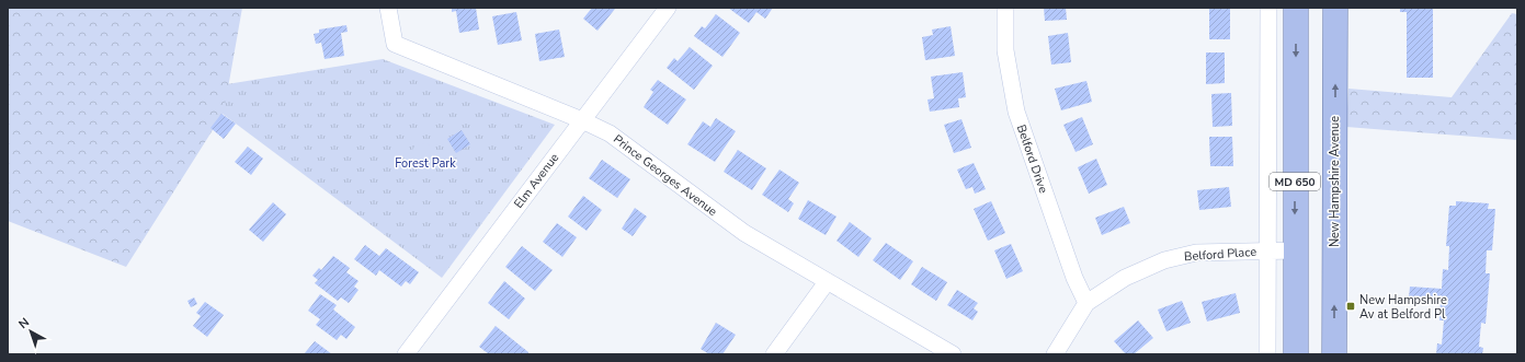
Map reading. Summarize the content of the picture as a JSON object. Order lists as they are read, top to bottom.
{
  "streets": {
    "main road": ["MD 650", "New Hampshire Avenue"],
    "street": [
      "Belford Drive",
      "Prince Georges Avenue",
      "Elm Avenue",
      "Belford Place"
    ]
  },
  "crossings": [
    ["Belford Drive", "Belford Place"],
    ["Prince Georges Avenue", "Elm Avenue"],
    ["MD 650", "Belford Place"]
  ],
  "parks": ["Forest Park"],
  "places": {
    "transit": ["New Hampshire Av at Belford Pl"]
  },
  "north": "top left"
}
